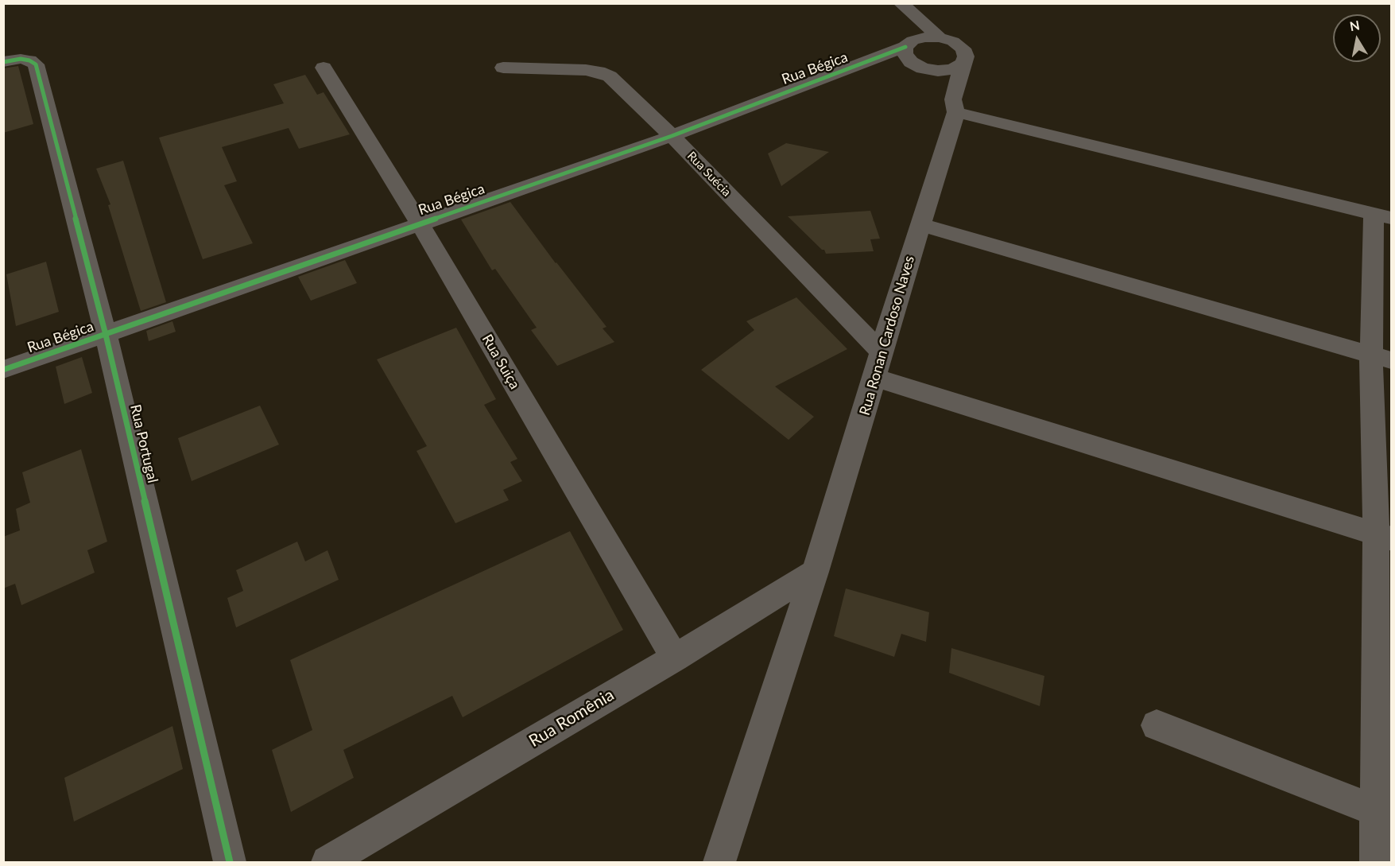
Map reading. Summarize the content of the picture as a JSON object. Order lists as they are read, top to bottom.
{
  "streets": {
    "street": [
      "Rua Bégica",
      "Rua Suécia",
      "Rua Ronan Cardoso Naves",
      "Rua Suiça",
      "Rua Portugal",
      "Rua Romênia"
    ]
  },
  "crossings": [
    ["Rua Bégica", "Rua Suécia"],
    ["Rua Bégica", "Rua Suiça"],
    ["Rua Bégica", "Rua Portugal"],
    ["Rua Suécia", "Rua Ronan Cardoso Naves"],
    ["Rua Ronan Cardoso Naves", "Rua Romênia"],
    ["Rua Suiça", "Rua Romênia"]
  ],
  "north": "top"
}
